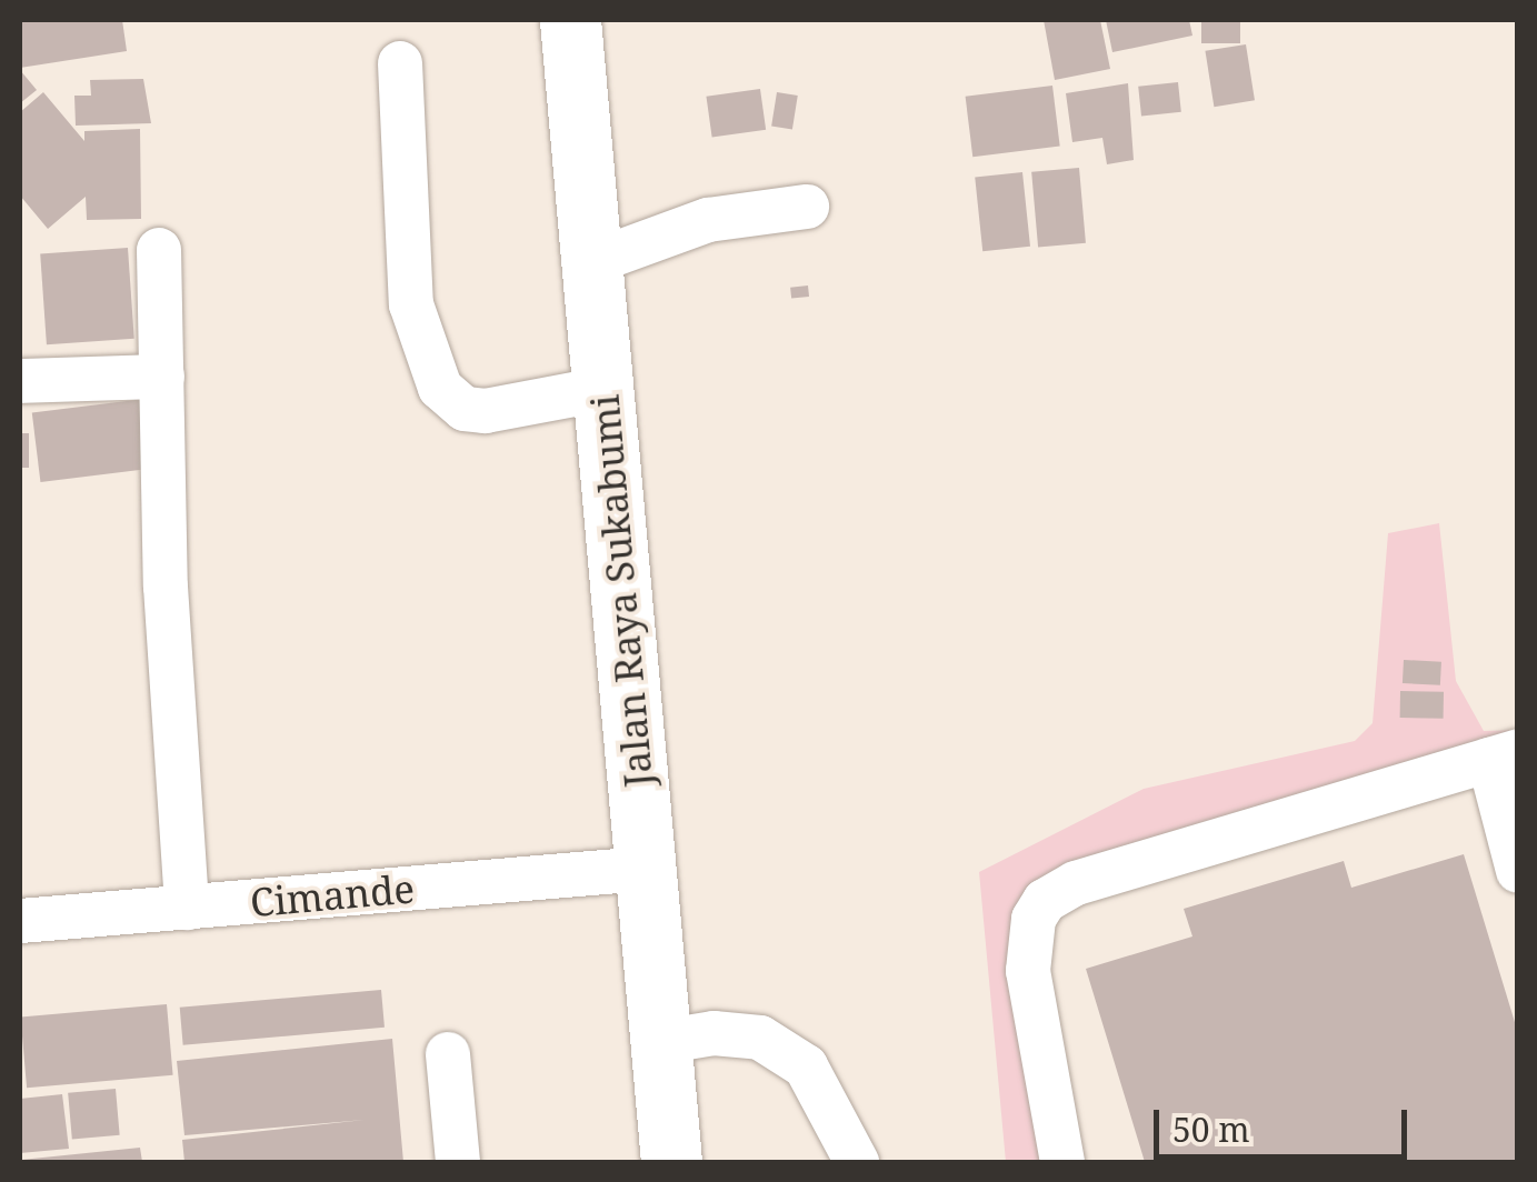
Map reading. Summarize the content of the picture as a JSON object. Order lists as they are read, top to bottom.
{
  "streets": {
    "highway": ["Jalan Raya Sukabumi"],
    "street": ["Cimande"]
  },
  "crossings": [
    ["Jalan Raya Sukabumi", "Cimande"]
  ],
  "scale_bar": "50 m"
}
